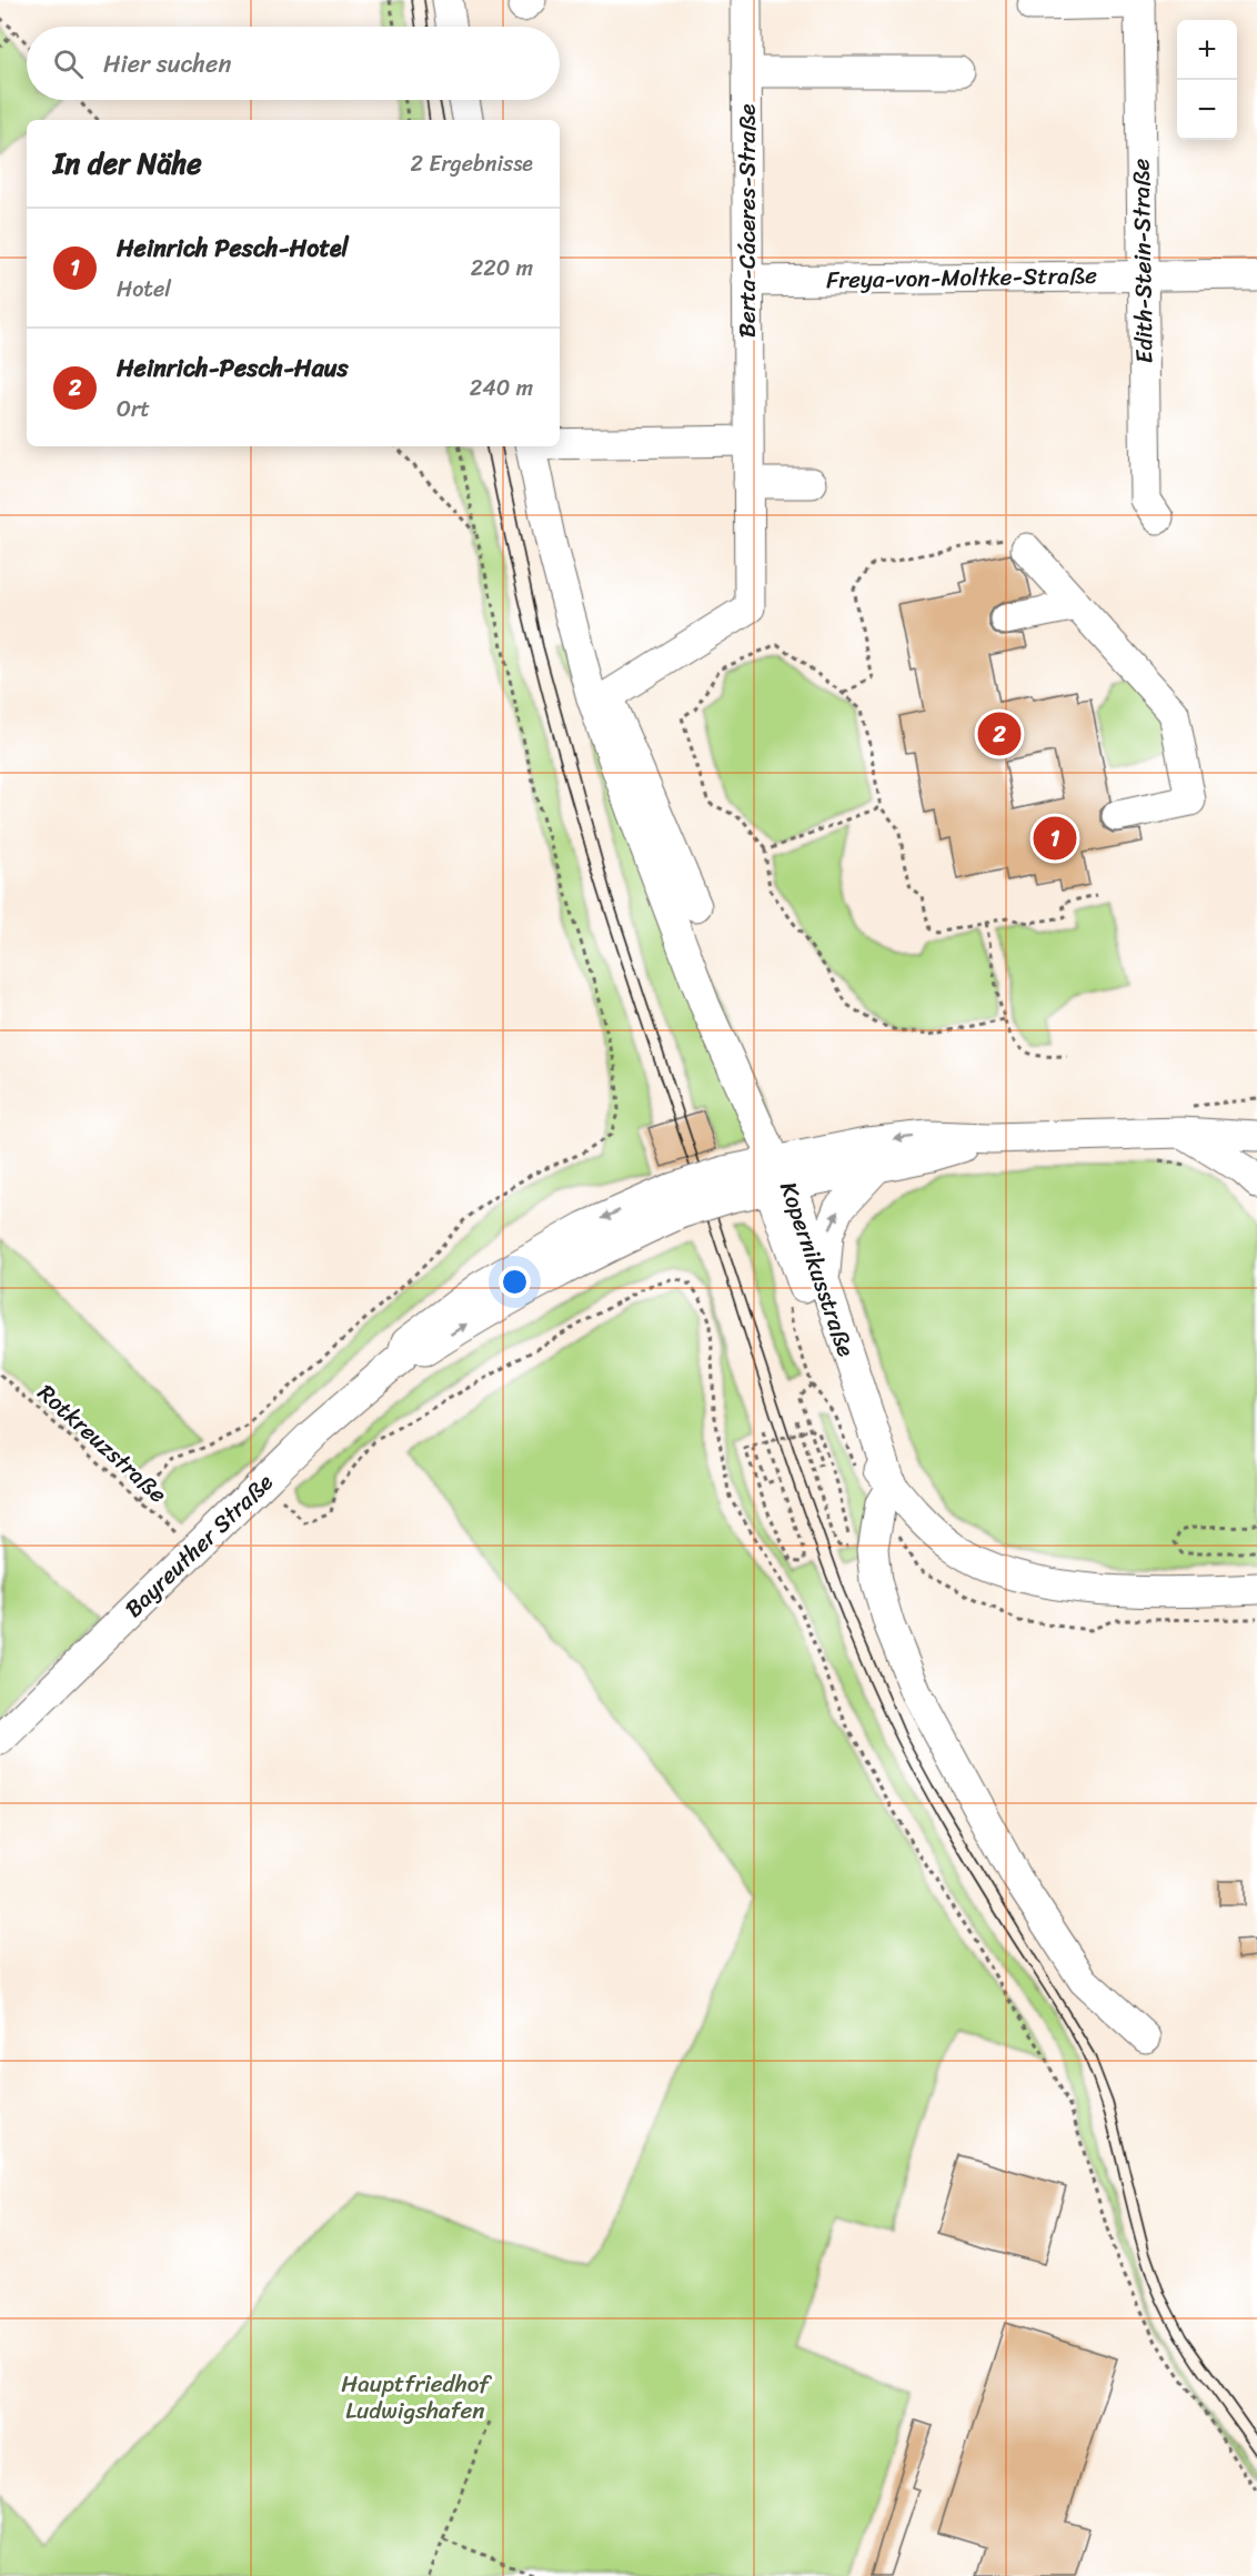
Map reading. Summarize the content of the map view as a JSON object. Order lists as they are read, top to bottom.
{
  "streets": {
    "street": [
      "Berta-Cáceres-Straße",
      "Edith-Stein-Straße",
      "Freya-von-Moltke-Straße",
      "Kopernikusstraße",
      "Bayreuther Straße"
    ],
    "path": ["Rotkreuzstraße"]
  },
  "crossings": [
    ["Berta-Cáceres-Straße", "Freya-von-Moltke-Straße"],
    ["Edith-Stein-Straße", "Freya-von-Moltke-Straße"],
    ["Kopernikusstraße", "Bayreuther Straße"]
  ],
  "parks": ["Hauptfriedhof Ludwigshafen"],
  "page": {
    "map_buttons": ["+", "−"],
    "search": "Hier suchen",
    "heading": ["In der Nähe", "2 Ergebnisse"],
    "list": [
      {
        "mark": "1",
        "name": "Heinrich Pesch-Hotel",
        "note": "Hotel",
        "value": "220 m"
      },
      {
        "mark": "2",
        "name": "Heinrich-Pesch-Haus",
        "note": "Ort",
        "value": "240 m"
      }
    ],
    "pins": ["2", "1"]
  }
}
